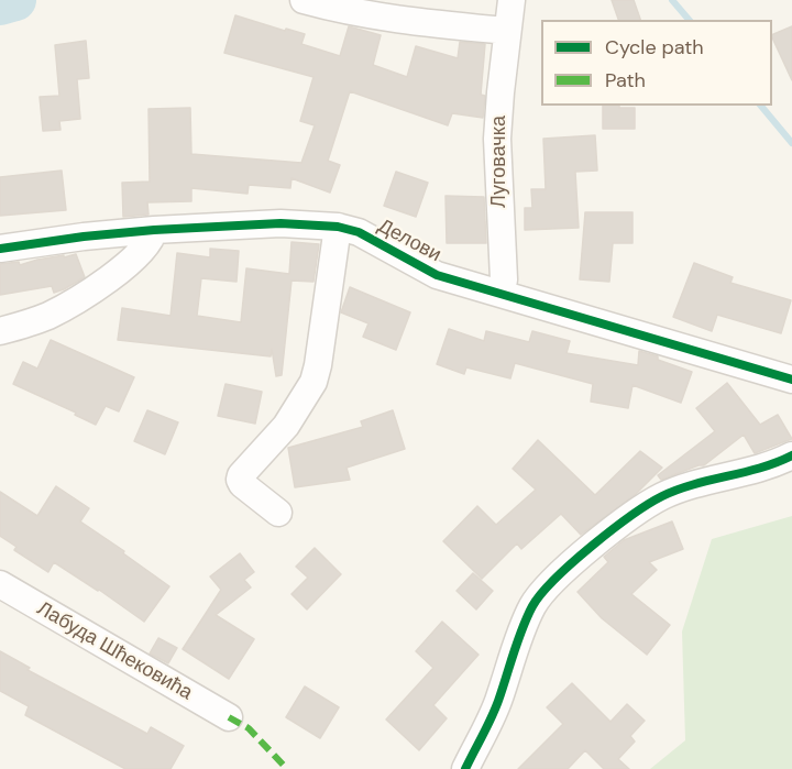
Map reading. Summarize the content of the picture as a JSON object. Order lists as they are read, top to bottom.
{
  "streets": {
    "street": ["Луговачка", "Делови", "Лабуда Шћековића"]
  },
  "crossings": [
    ["Луговачка", "Делови"]
  ],
  "legend": ["Cycle path", "Path"]
}
